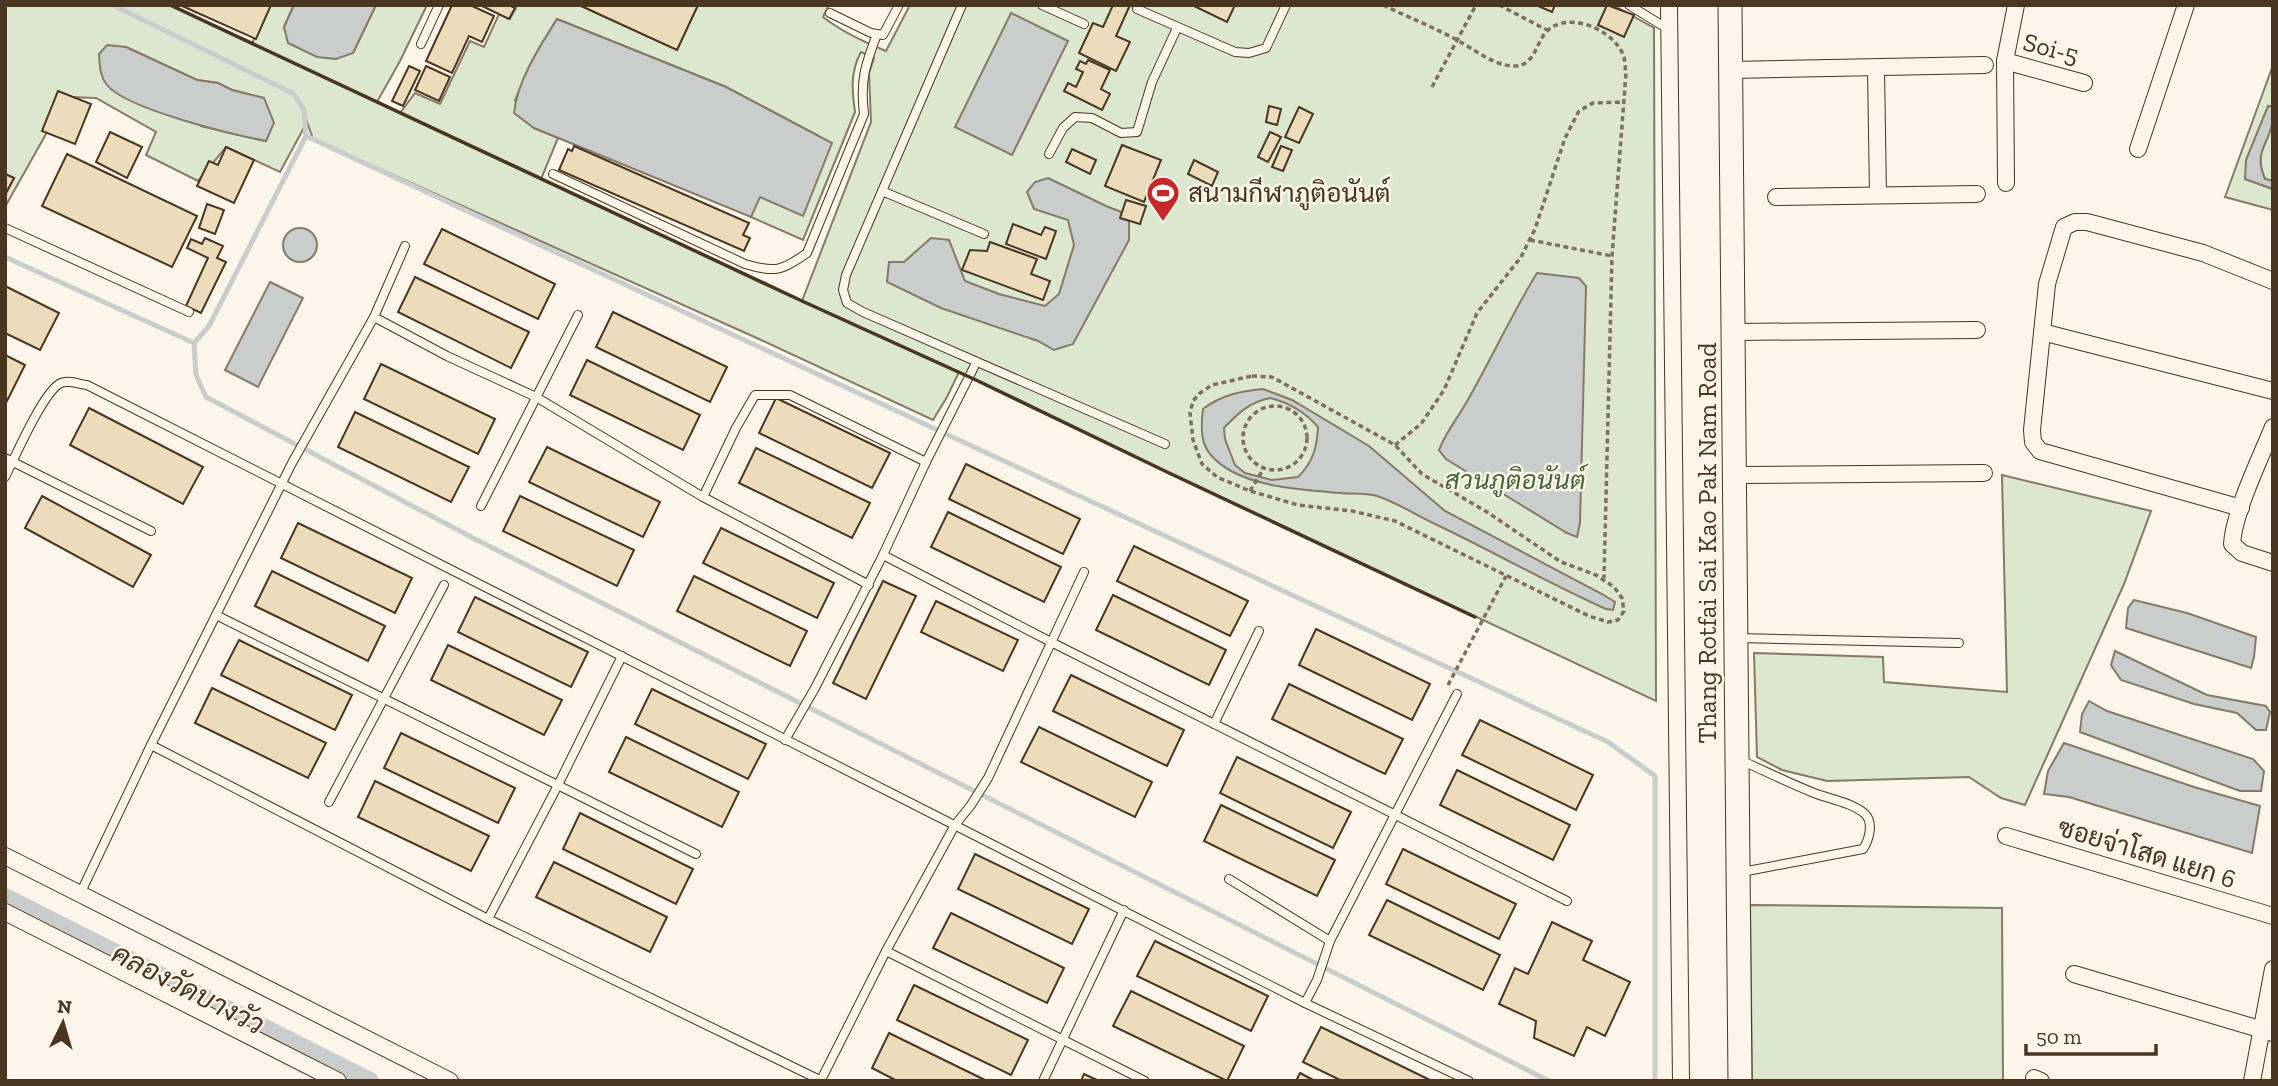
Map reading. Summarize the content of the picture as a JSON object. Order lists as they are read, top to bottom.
{
  "streets": {
    "main road": ["Thang Rotfai Sai Kao Pak Nam Road"],
    "street": ["Soi-5", "ซอยจ่าโสด แยก 6"]
  },
  "water": ["คลองวัดบางวัว"],
  "parks": ["สวนภูติอนันต์"],
  "places": {
    "sports": ["สนามกีฬาภูติอนันต์"]
  },
  "scale_bar": "50 m",
  "north": "top"
}
